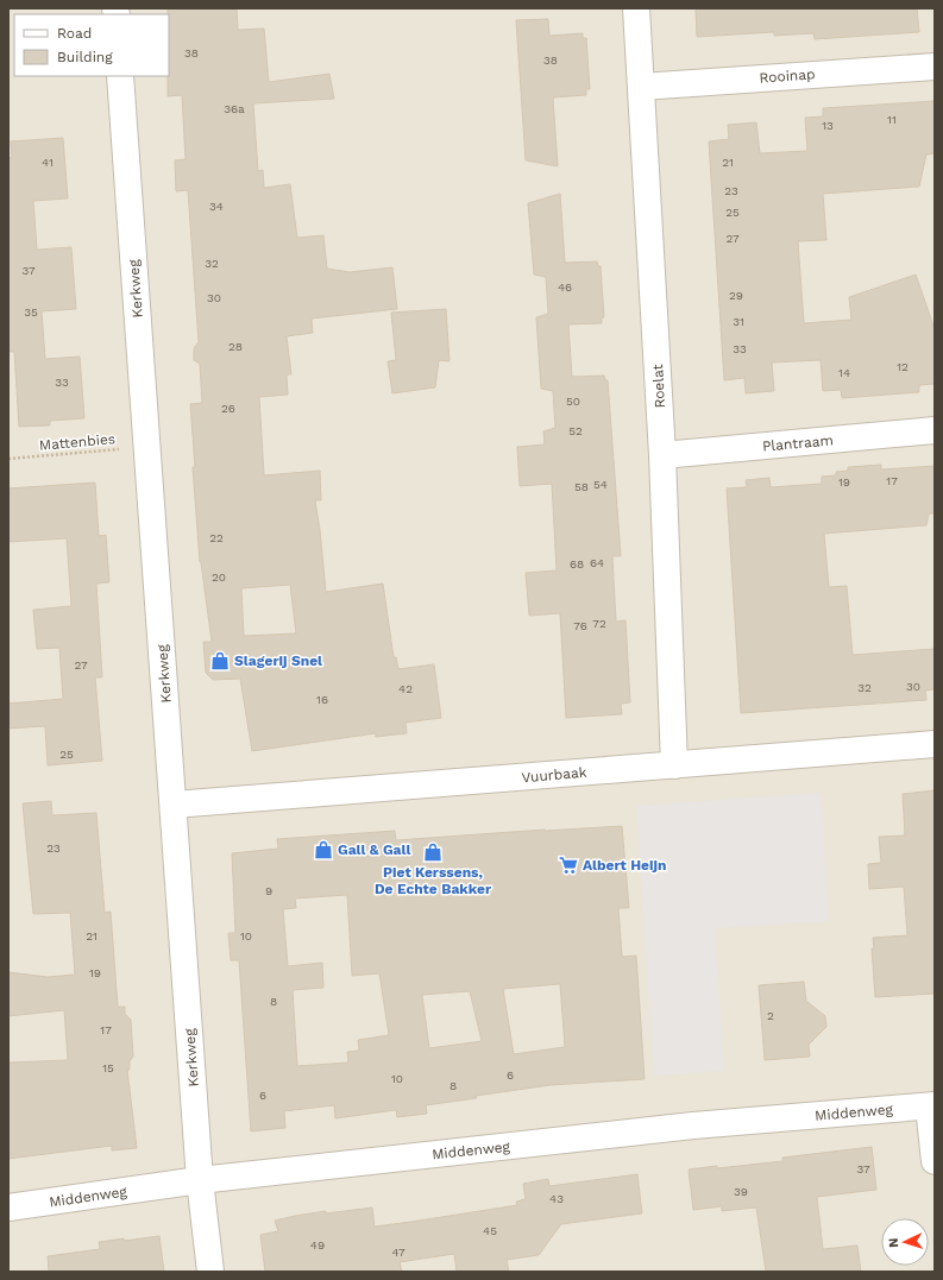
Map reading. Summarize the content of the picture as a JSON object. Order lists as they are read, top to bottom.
{
  "streets": {
    "street": [
      "Rooinap",
      "Kerkweg",
      "Roelat",
      "Plantraam",
      "Vuurbaak",
      "Middenweg"
    ],
    "path": ["Mattenbies"]
  },
  "crossings": [
    ["Rooinap", "Roelat"],
    ["Kerkweg", "Mattenbies"],
    ["Kerkweg", "Vuurbaak"],
    ["Kerkweg", "Middenweg"],
    ["Roelat", "Plantraam"],
    ["Roelat", "Vuurbaak"]
  ],
  "places": {
    "shop": ["Slagerij Snel", "Gall & Gall", "Piet Kerssens, De Echte Bakker"],
    "supermarket": ["Albert Heijn"]
  },
  "house_numbers": [
    "38",
    "38",
    "36a",
    "11",
    "13",
    "41",
    "21",
    "23",
    "34",
    "25",
    "27",
    "32",
    "37",
    "46",
    "29",
    "30",
    "35",
    "31",
    "28",
    "33",
    "12",
    "14",
    "33",
    "50",
    "26",
    "52",
    "17",
    "19",
    "54",
    "58",
    "22",
    "64",
    "68",
    "20",
    "72",
    "76",
    "27",
    "30",
    "32",
    "42",
    "16",
    "25",
    "23",
    "9",
    "21",
    "10",
    "19",
    "8",
    "2",
    "17",
    "15",
    "6",
    "10",
    "8",
    "6",
    "37",
    "39",
    "43",
    "45",
    "49",
    "47"
  ],
  "legend": ["Road", "Building"],
  "north": "left"
}
